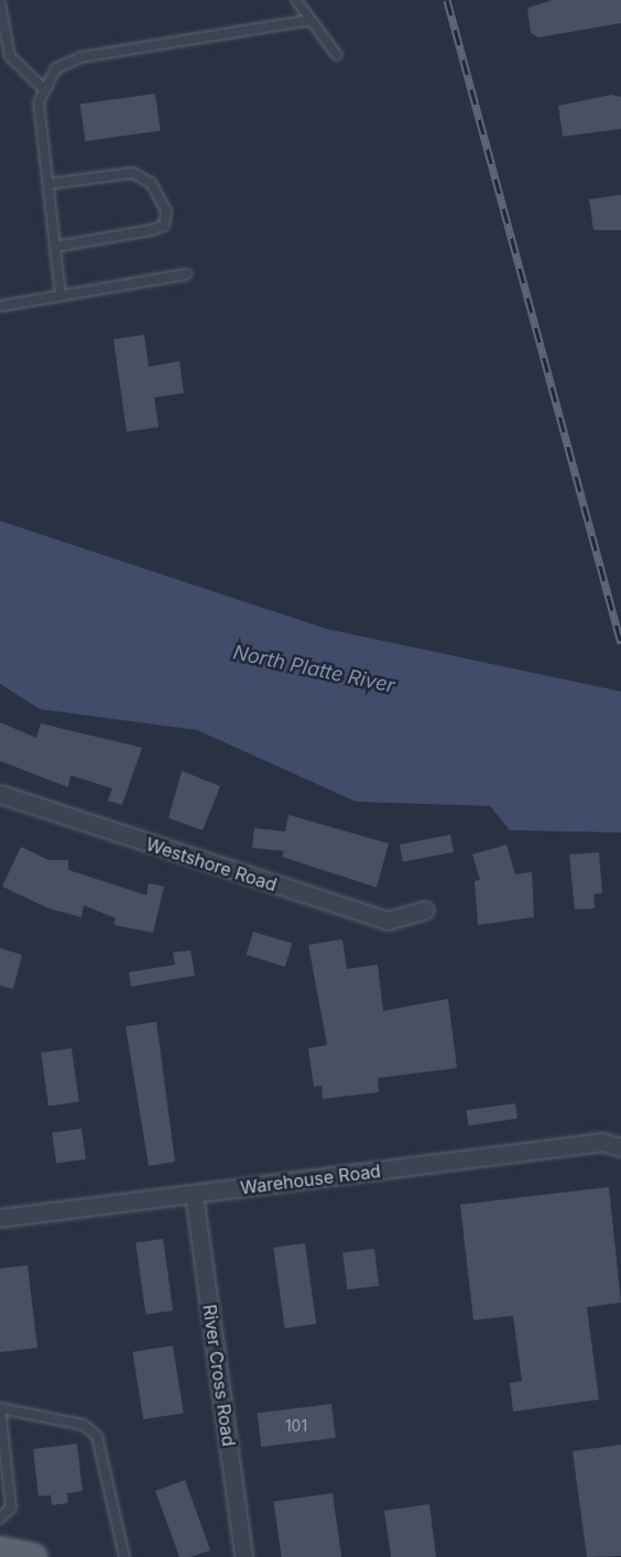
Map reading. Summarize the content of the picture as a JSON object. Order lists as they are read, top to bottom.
{
  "streets": {
    "street": ["Westshore Road", "Warehouse Road", "River Cross Road"]
  },
  "crossings": [
    ["Warehouse Road", "River Cross Road"]
  ],
  "water": ["North Platte River"],
  "house_numbers": ["101"]
}
